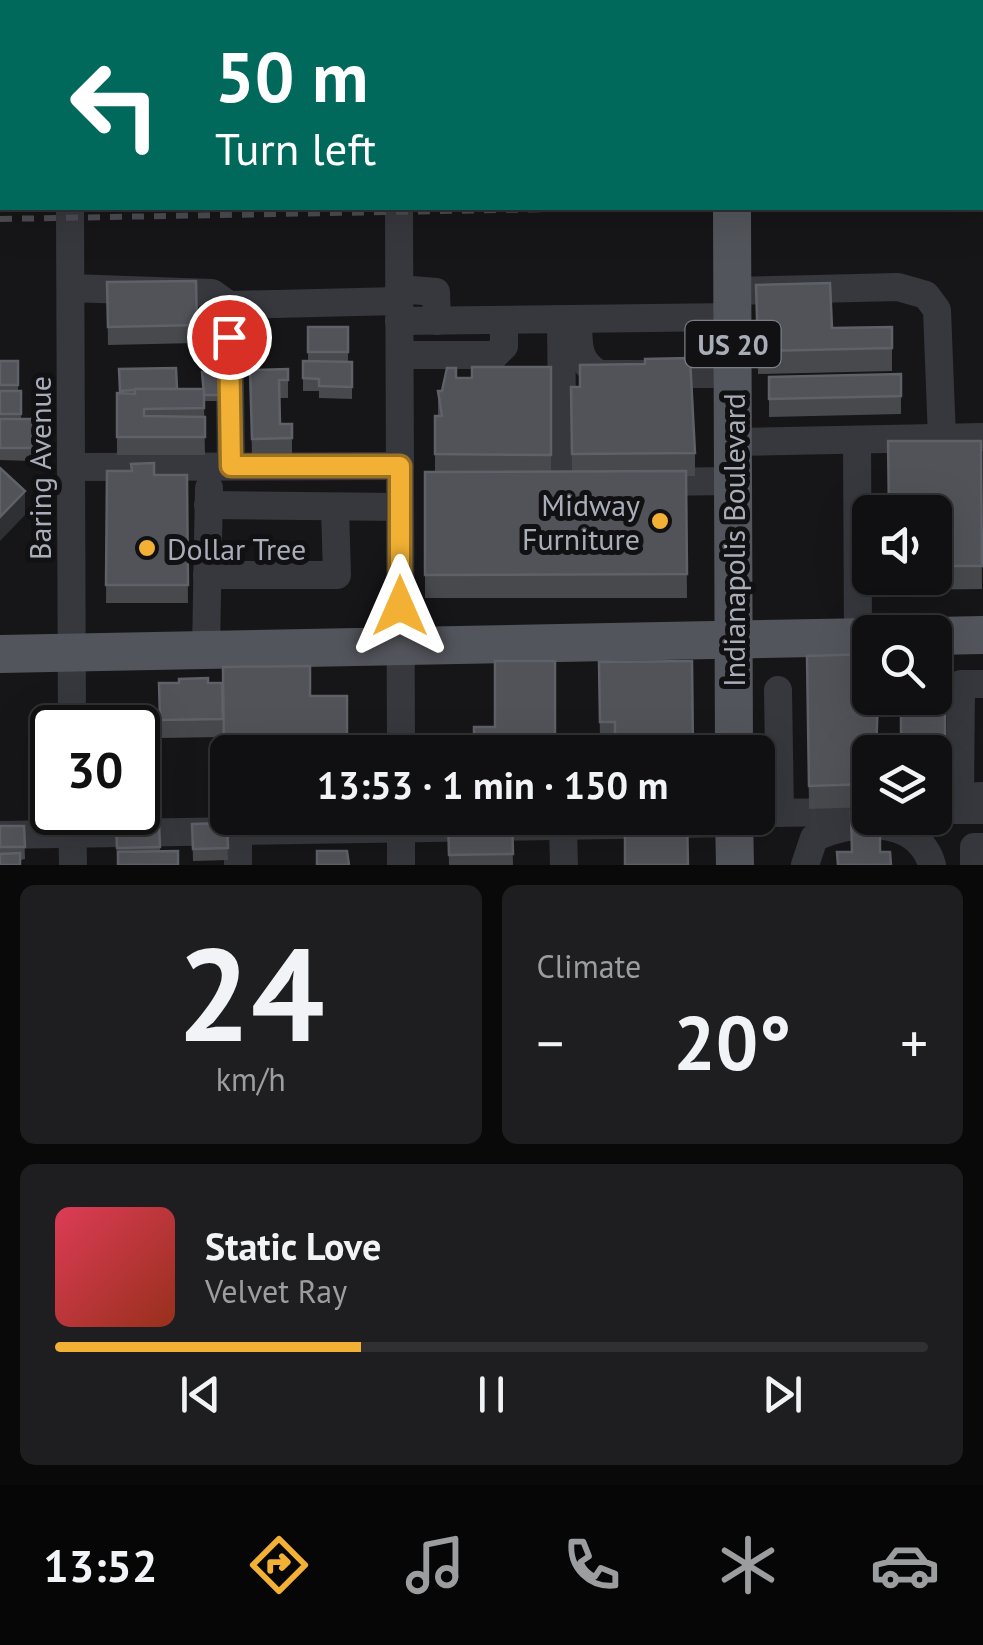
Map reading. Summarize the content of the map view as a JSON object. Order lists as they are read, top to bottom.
{
  "streets": {
    "main road": ["US 20", "Indianapolis Boulevard"],
    "street": ["Baring Avenue"]
  },
  "places": ["Midway Furniture", "Dollar Tree"],
  "page": {
    "turn": ["50 m", "Turn left"],
    "limit": "30",
    "trip": "13:53 · 1 min · 150 m",
    "tile": [
      ["24", "km/h"],
      "Climate"
    ],
    "heat": ["−", "20°", "+"],
    "song": ["Static Love", "Velvet Ray"],
    "tabs": "13:52"
  }
}
